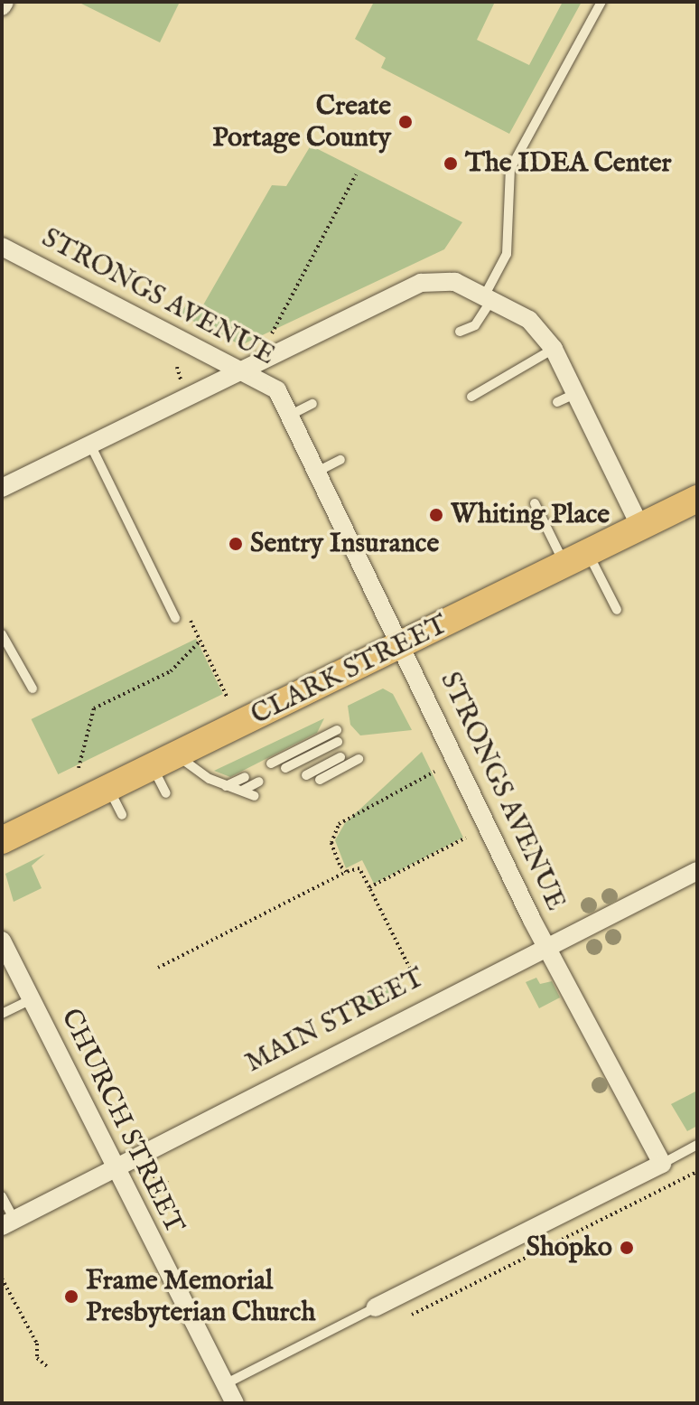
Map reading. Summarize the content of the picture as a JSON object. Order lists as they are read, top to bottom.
{
  "streets": {
    "main road": ["CLARK STREET"],
    "street": ["STRONGS AVENUE", "MAIN STREET", "CHURCH STREET"]
  },
  "crossings": [
    ["STRONGS AVENUE", "CLARK STREET"],
    ["STRONGS AVENUE", "MAIN STREET"],
    ["MAIN STREET", "CHURCH STREET"]
  ],
  "places": [
    "Create Portage County",
    "The IDEA Center",
    "Whiting Place",
    "Sentry Insurance",
    "Shopko",
    "Frame Memorial Presbyterian Church"
  ]
}
